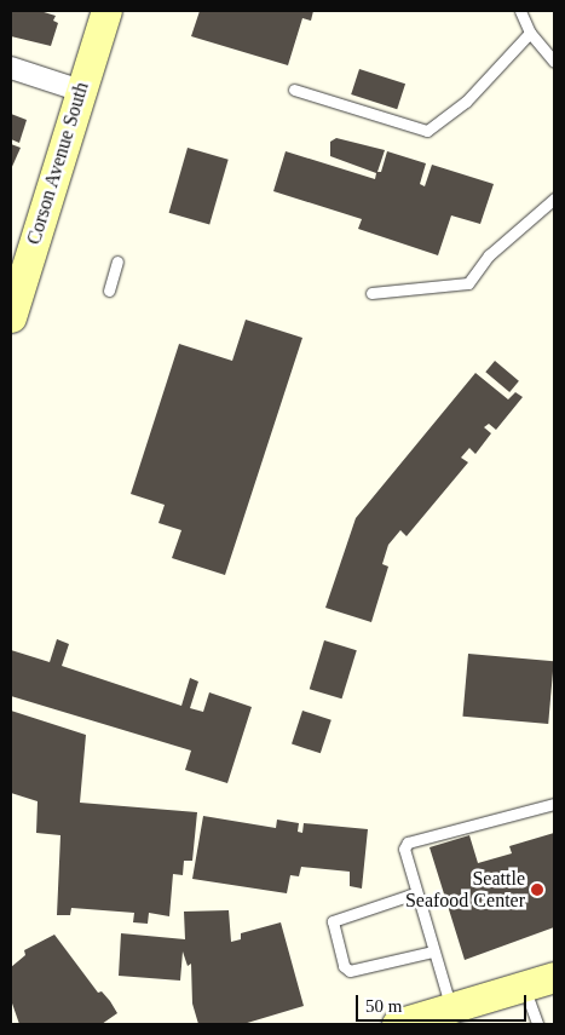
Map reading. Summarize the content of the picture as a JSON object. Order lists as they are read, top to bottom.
{
  "streets": {
    "street": ["Corson Avenue South"]
  },
  "places": ["Seattle Seafood Center"],
  "scale_bar": "50 m"
}
